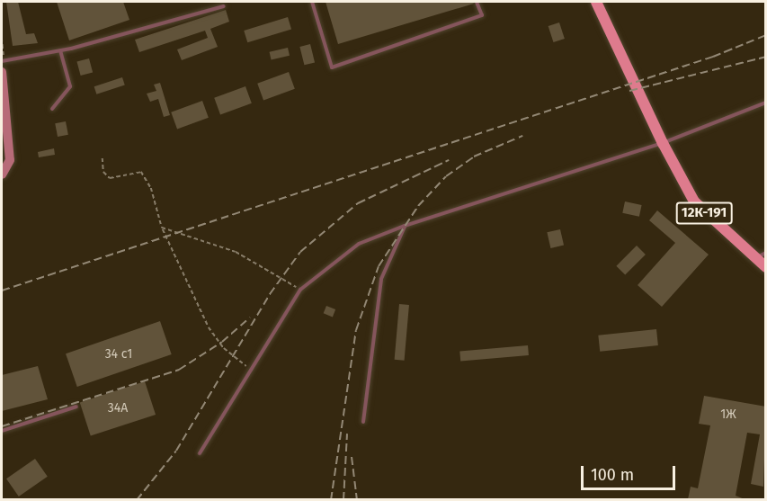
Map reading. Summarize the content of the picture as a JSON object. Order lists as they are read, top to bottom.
{
  "streets": {
    "main road": ["12К-191"]
  },
  "house_numbers": ["34 с1", "34А", "1Ж"],
  "scale_bar": "100 m"
}
